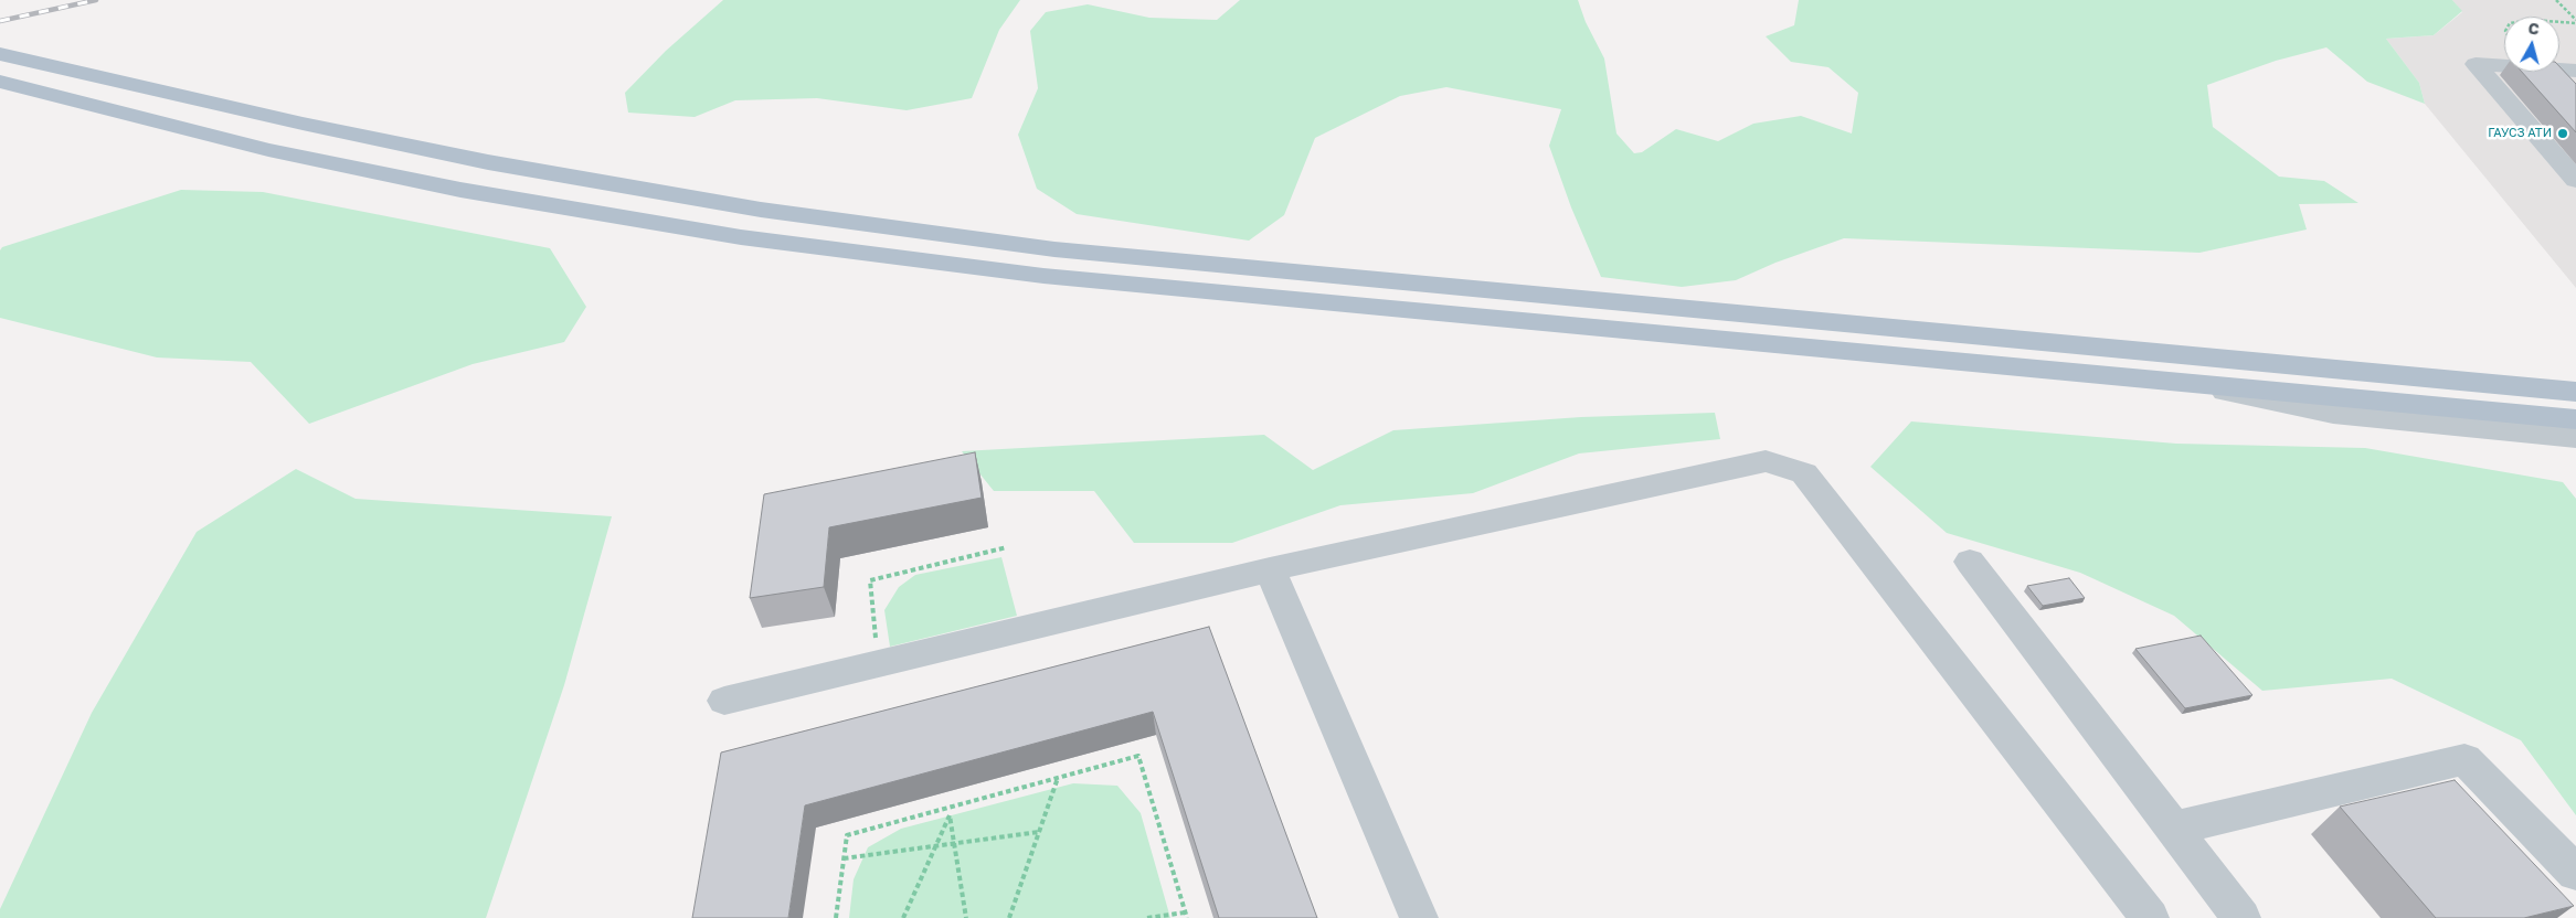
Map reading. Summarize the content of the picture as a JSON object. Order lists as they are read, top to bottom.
{
  "places": ["ГАУСЗ АТИ"],
  "north": "top"
}
